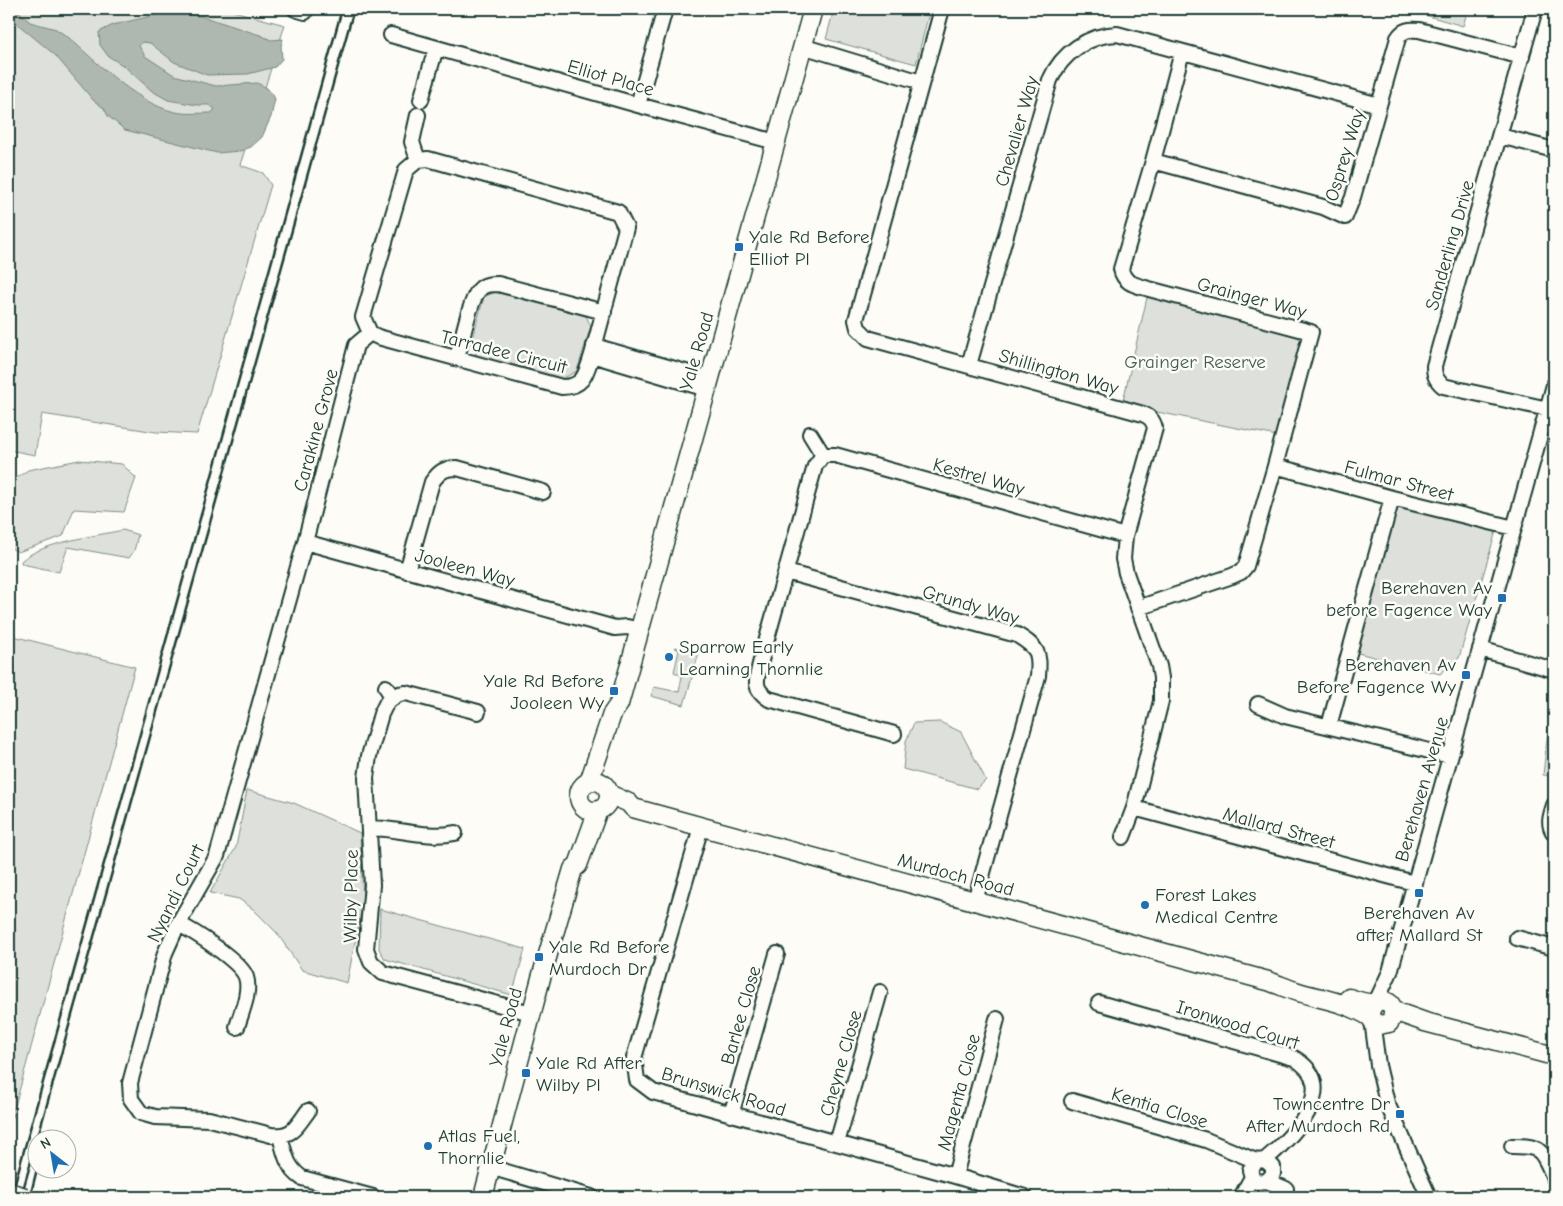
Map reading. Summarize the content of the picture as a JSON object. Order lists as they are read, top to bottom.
{
  "streets": {
    "main road": ["Yale Road", "Murdoch Road"],
    "street": [
      "Elliot Place",
      "Chevalier Way",
      "Osprey Way",
      "Sanderling Drive",
      "Grainger Way",
      "Tarradee Circuit",
      "Shillington Way",
      "Carakine Grove",
      "Kestrel Way",
      "Fulmar Street",
      "Jooleen Way",
      "Grundy Way",
      "Berehaven Avenue",
      "Mallard Street",
      "Nyandi Court",
      "Wilby Place",
      "Barlee Close",
      "Ironwood Court",
      "Cheyne Close",
      "Brunswick Road",
      "Magenta Close",
      "Kentia Close"
    ]
  },
  "crossings": [
    ["Elliot Place", "Yale Road"],
    ["Chevalier Way", "Osprey Way"],
    ["Chevalier Way", "Grainger Way"],
    ["Chevalier Way", "Shillington Way"],
    ["Osprey Way", "Sanderling Drive"],
    ["Osprey Way", "Grainger Way"],
    ["Sanderling Drive", "Berehaven Avenue"],
    ["Grainger Way", "Shillington Way"],
    ["Grainger Way", "Fulmar Street"],
    ["Tarradee Circuit", "Carakine Grove"],
    ["Yale Road", "Jooleen Way"],
    ["Yale Road", "Murdoch Road"],
    ["Yale Road", "Wilby Place"],
    ["Shillington Way", "Kestrel Way"],
    ["Shillington Way", "Mallard Street"],
    ["Carakine Grove", "Jooleen Way"],
    ["Carakine Grove", "Nyandi Court"],
    ["Fulmar Street", "Berehaven Avenue"],
    ["Jooleen Way", "Nyandi Court"],
    ["Grundy Way", "Murdoch Road"],
    ["Berehaven Avenue", "Mallard Street"],
    ["Berehaven Avenue", "Murdoch Road"],
    ["Murdoch Road", "Brunswick Road"],
    ["Barlee Close", "Brunswick Road"],
    ["Ironwood Court", "Kentia Close"],
    ["Cheyne Close", "Brunswick Road"],
    ["Brunswick Road", "Magenta Close"]
  ],
  "parks": ["Grainger Reserve"],
  "places": {
    "transit": [
      "Yale Rd Before Elliot Pl",
      "Berehaven Av before Fagence Way",
      "Berehaven Av Before Fagence Wy",
      "Yale Rd Before Jooleen Wy",
      "Berehaven Av after Mallard St",
      "Yale Rd Before Murdoch Dr",
      "Yale Rd After Wilby Pl",
      "Towncentre Dr After Murdoch Rd"
    ],
    "other": ["Sparrow Early Learning Thornlie", "Forest Lakes Medical Centre", "Atlas Fuel, Thornlie"]
  },
  "north": "top left"
}
